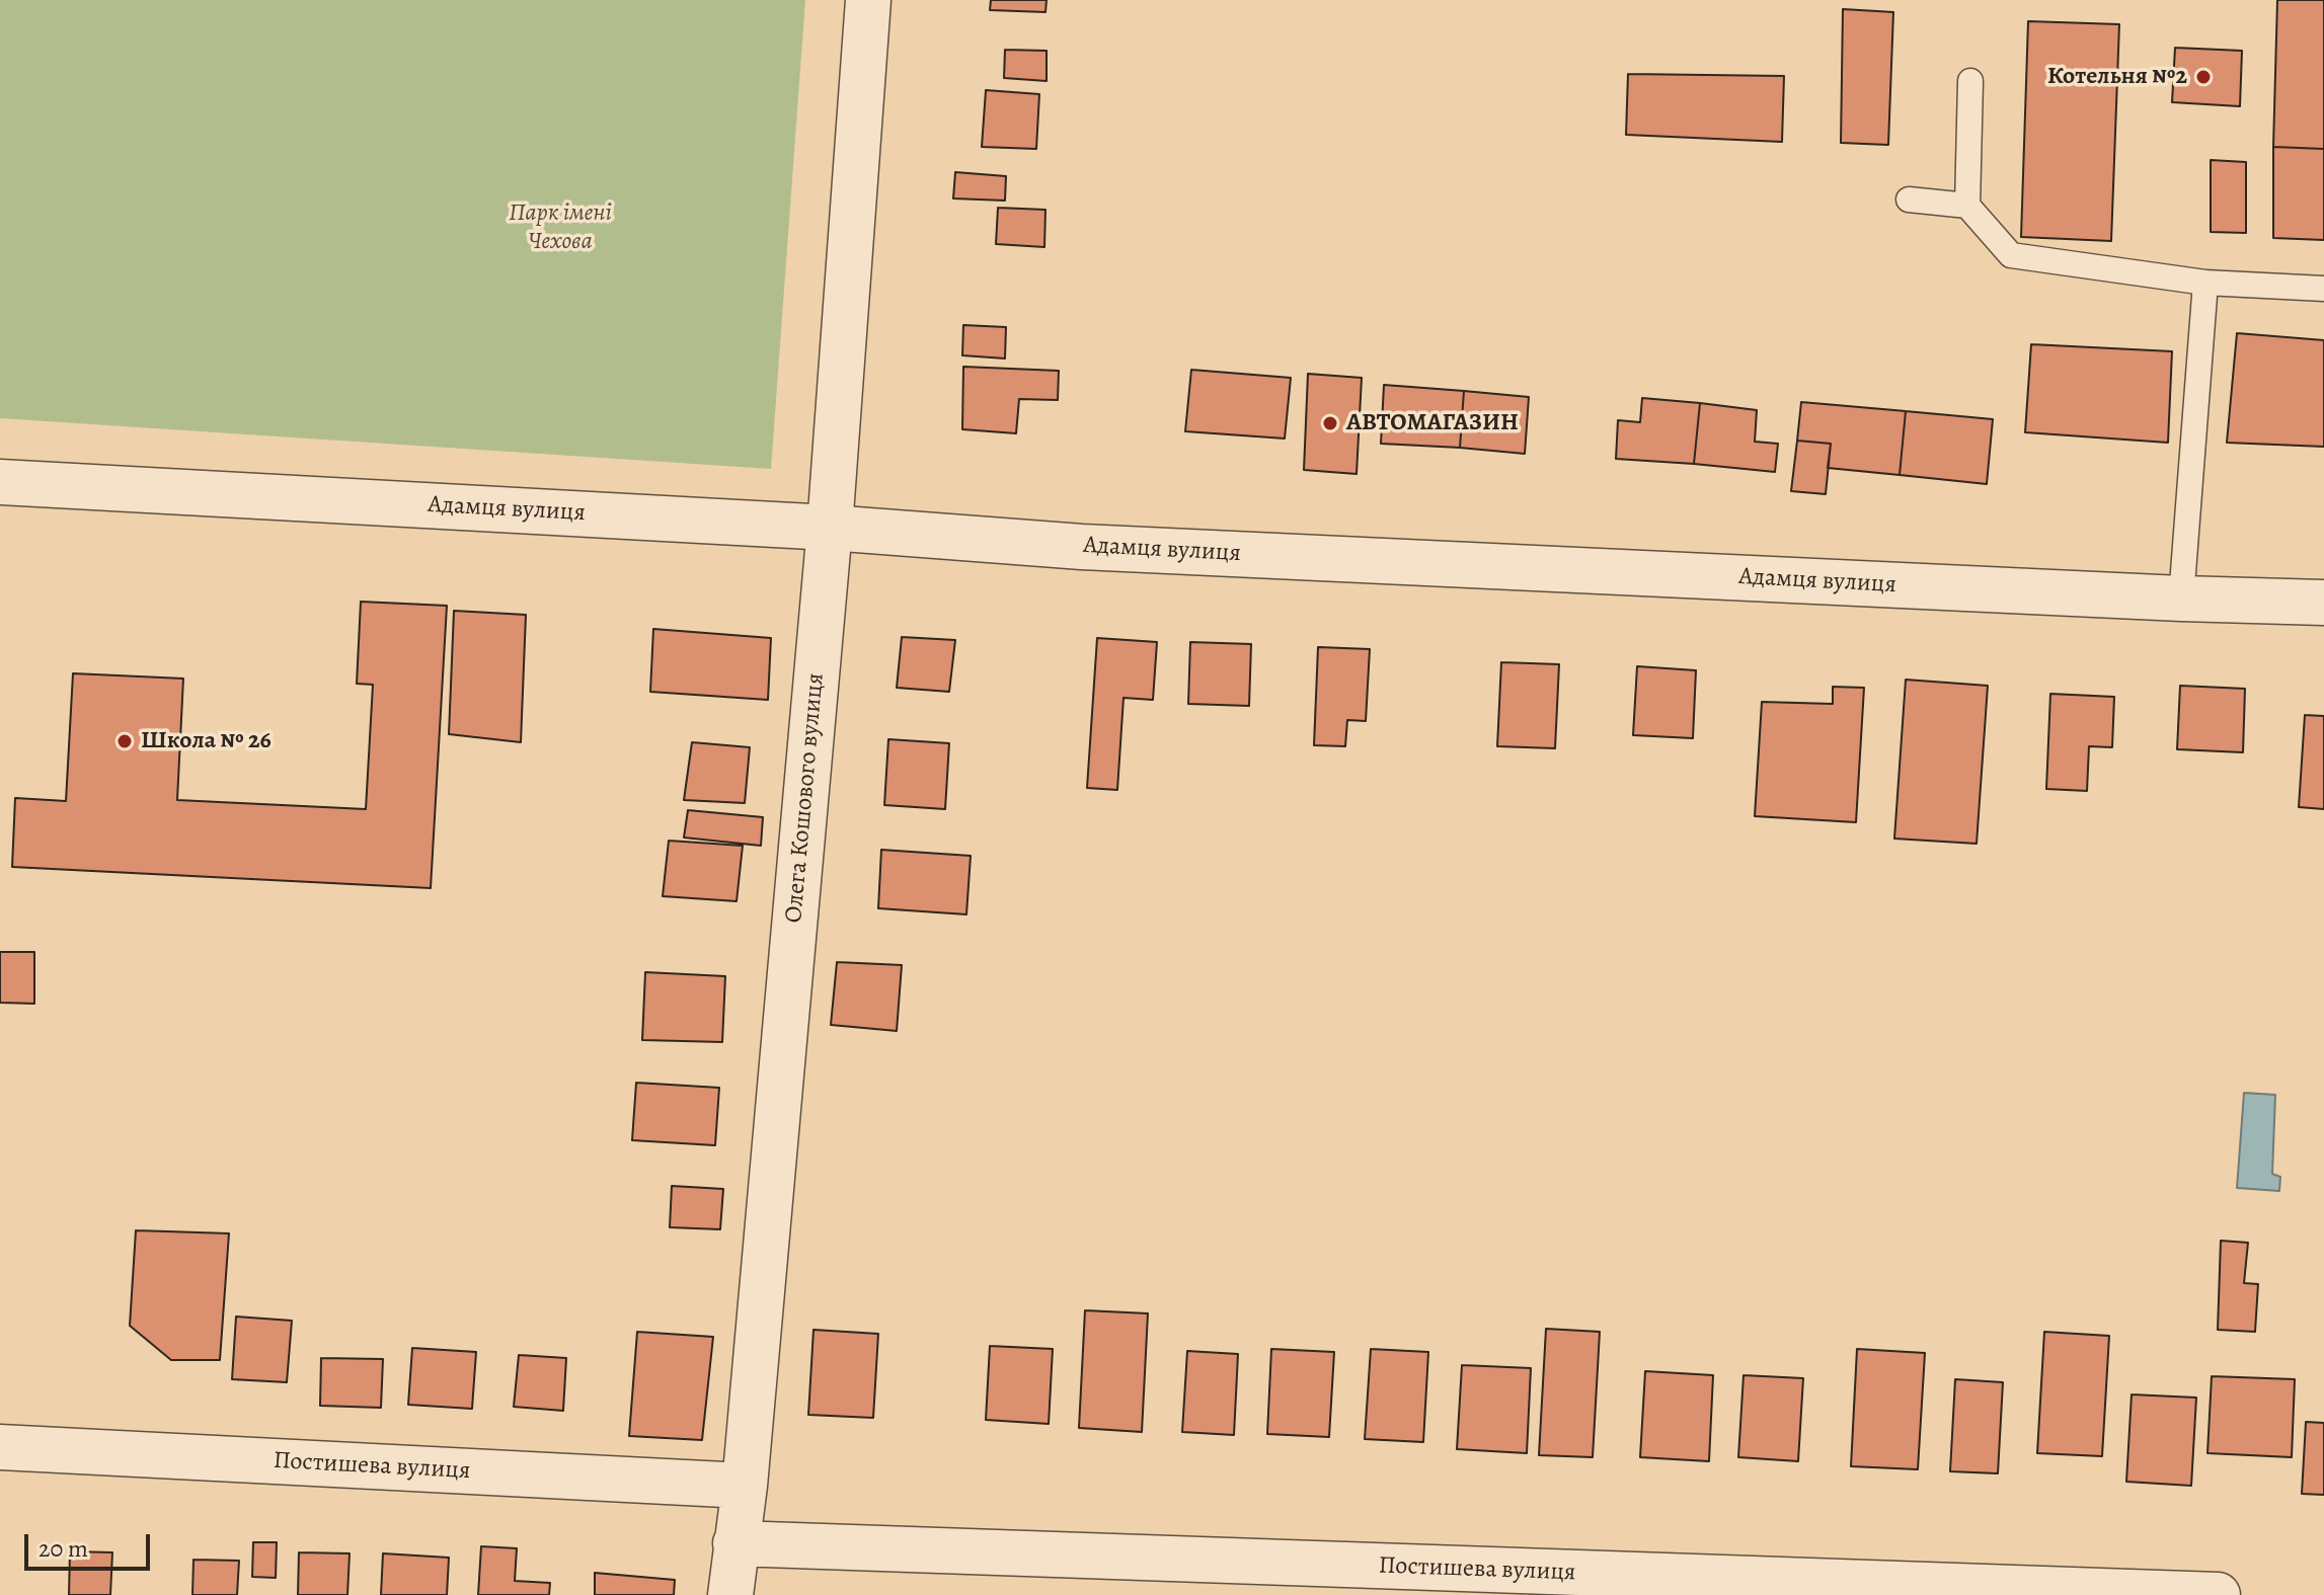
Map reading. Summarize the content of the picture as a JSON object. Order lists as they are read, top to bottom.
{
  "streets": {
    "street": ["Адамця вулиця", "Олега Кошового вулиця", "Постишева вулиця"]
  },
  "crossings": [
    ["Адамця вулиця", "Олега Кошового вулиця"],
    ["Олега Кошового вулиця", "Постишева вулиця"]
  ],
  "parks": ["Парк імені Чехова"],
  "places": ["Котельня №2", "АВТОМАГАЗИН", "Школа № 26"],
  "scale_bar": "20 m"
}
